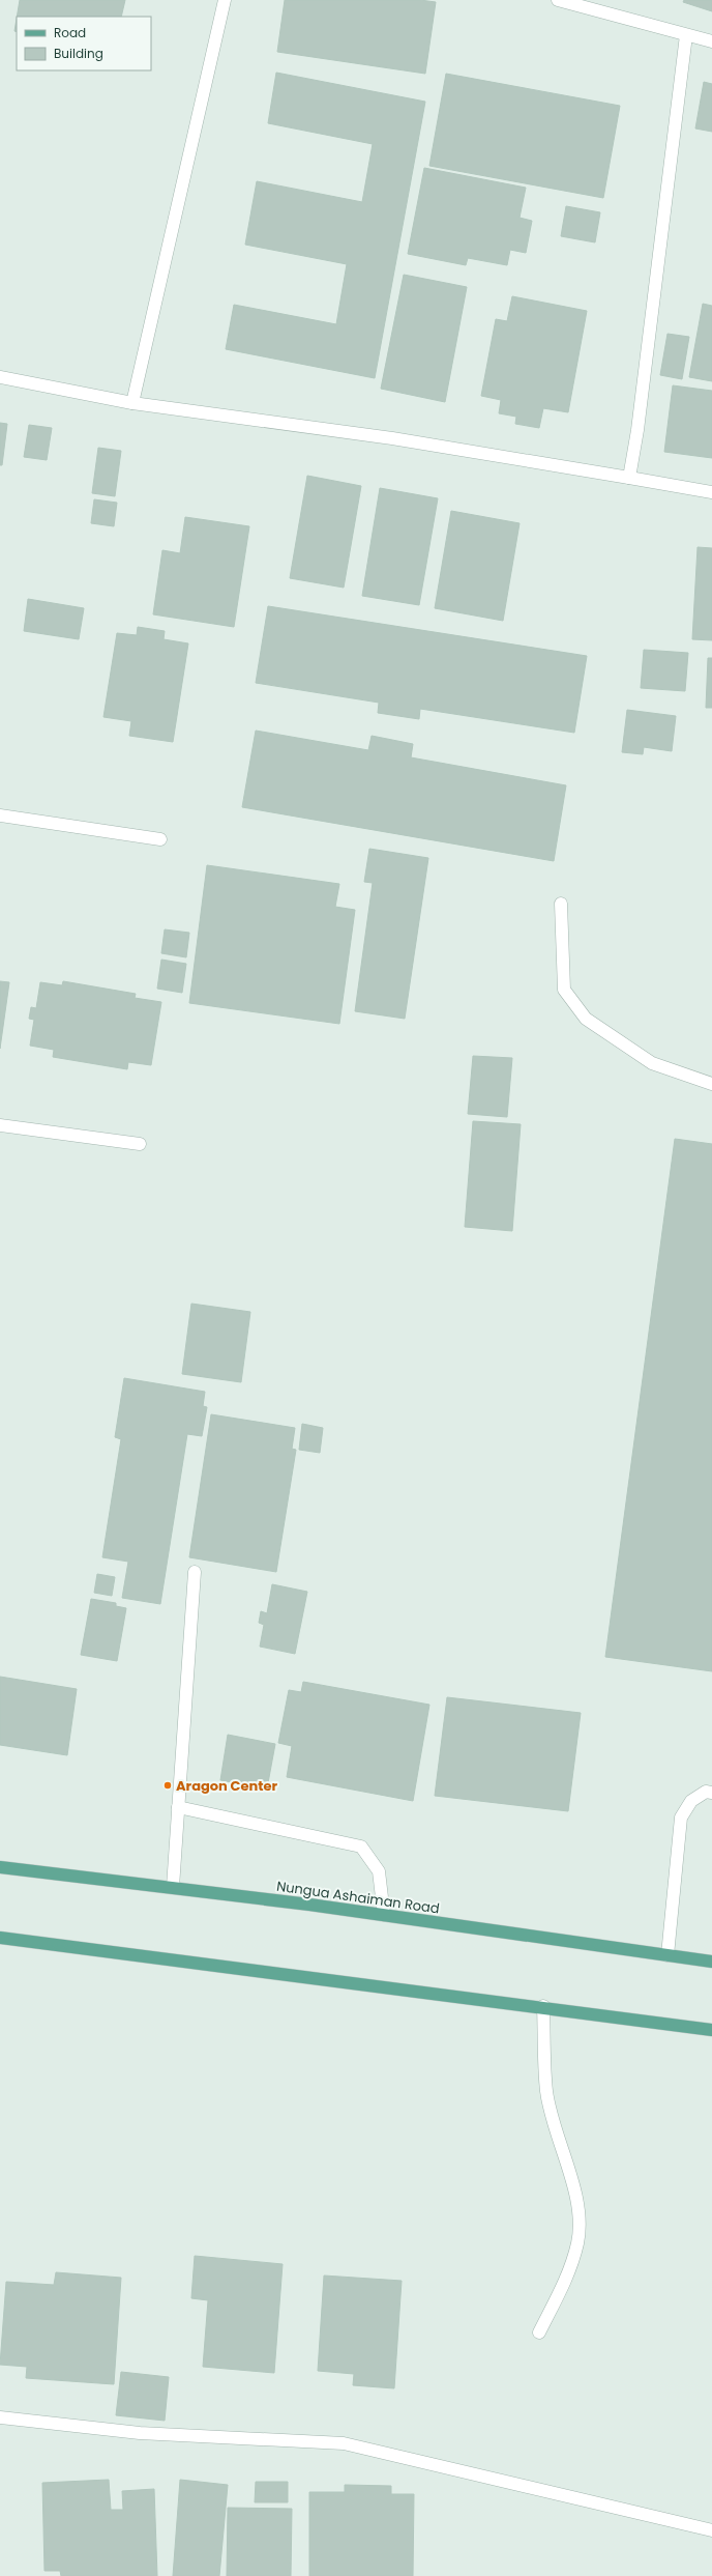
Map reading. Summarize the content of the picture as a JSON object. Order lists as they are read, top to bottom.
{
  "streets": {
    "main road": ["Nungua Ashaiman Road"]
  },
  "places": ["Aragon Center"],
  "legend": ["Road", "Building"]
}
